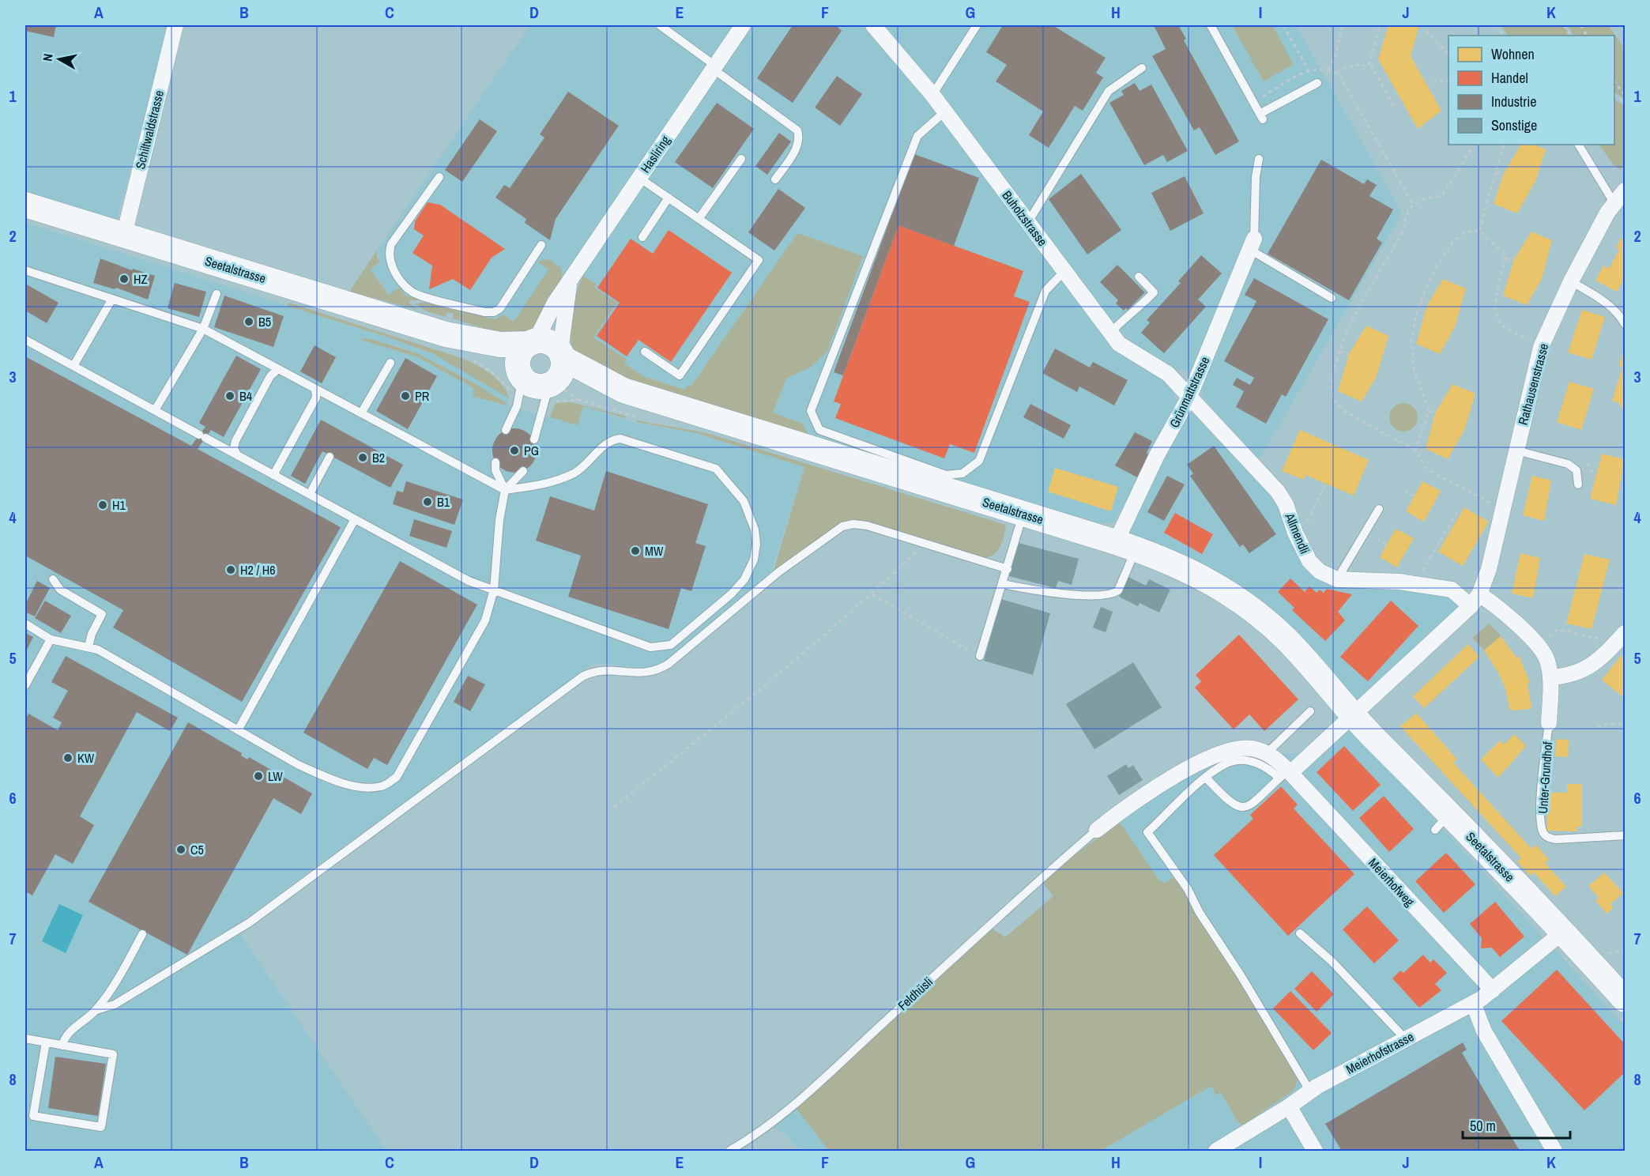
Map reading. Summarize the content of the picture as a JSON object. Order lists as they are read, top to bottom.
{
  "streets": {
    "main road": ["Seetalstrasse"],
    "street": [
      "Schiltwaldstrasse",
      "Hasliring",
      "Buholzstrasse",
      "Rathausenstrasse",
      "Grünmattstrasse",
      "Allmendli",
      "Meierhofweg",
      "Meierhofstrasse"
    ],
    "lane": ["Unter-Grundhof", "Feldhüsli"]
  },
  "crossings": [
    ["Schiltwaldstrasse", "Seetalstrasse"],
    ["Hasliring", "Seetalstrasse"],
    ["Buholzstrasse", "Grünmattstrasse"],
    ["Buholzstrasse", "Allmendli"],
    ["Seetalstrasse", "Rathausenstrasse"],
    ["Seetalstrasse", "Grünmattstrasse"],
    ["Seetalstrasse", "Meierhofstrasse"],
    ["Rathausenstrasse", "Allmendli"],
    ["Grünmattstrasse", "Allmendli"],
    ["Meierhofweg", "Meierhofstrasse"]
  ],
  "places": [
    "HZ",
    "B5",
    "B4",
    "PR",
    "PG",
    "B2",
    "B1",
    "H1",
    "MW",
    "H2 / H6",
    "KW",
    "LW",
    "C5"
  ],
  "legend": [
    "Wohnen",
    "Handel",
    "Industrie",
    "Sonstige"
  ],
  "scale_bar": "50 m",
  "north": "left",
  "grid": {
    "columns": [
      "A",
      "B",
      "C",
      "D",
      "E",
      "F",
      "G",
      "H",
      "I",
      "J",
      "K"
    ],
    "rows": [
      "1",
      "2",
      "3",
      "4",
      "5",
      "6",
      "7",
      "8"
    ]
  }
}
